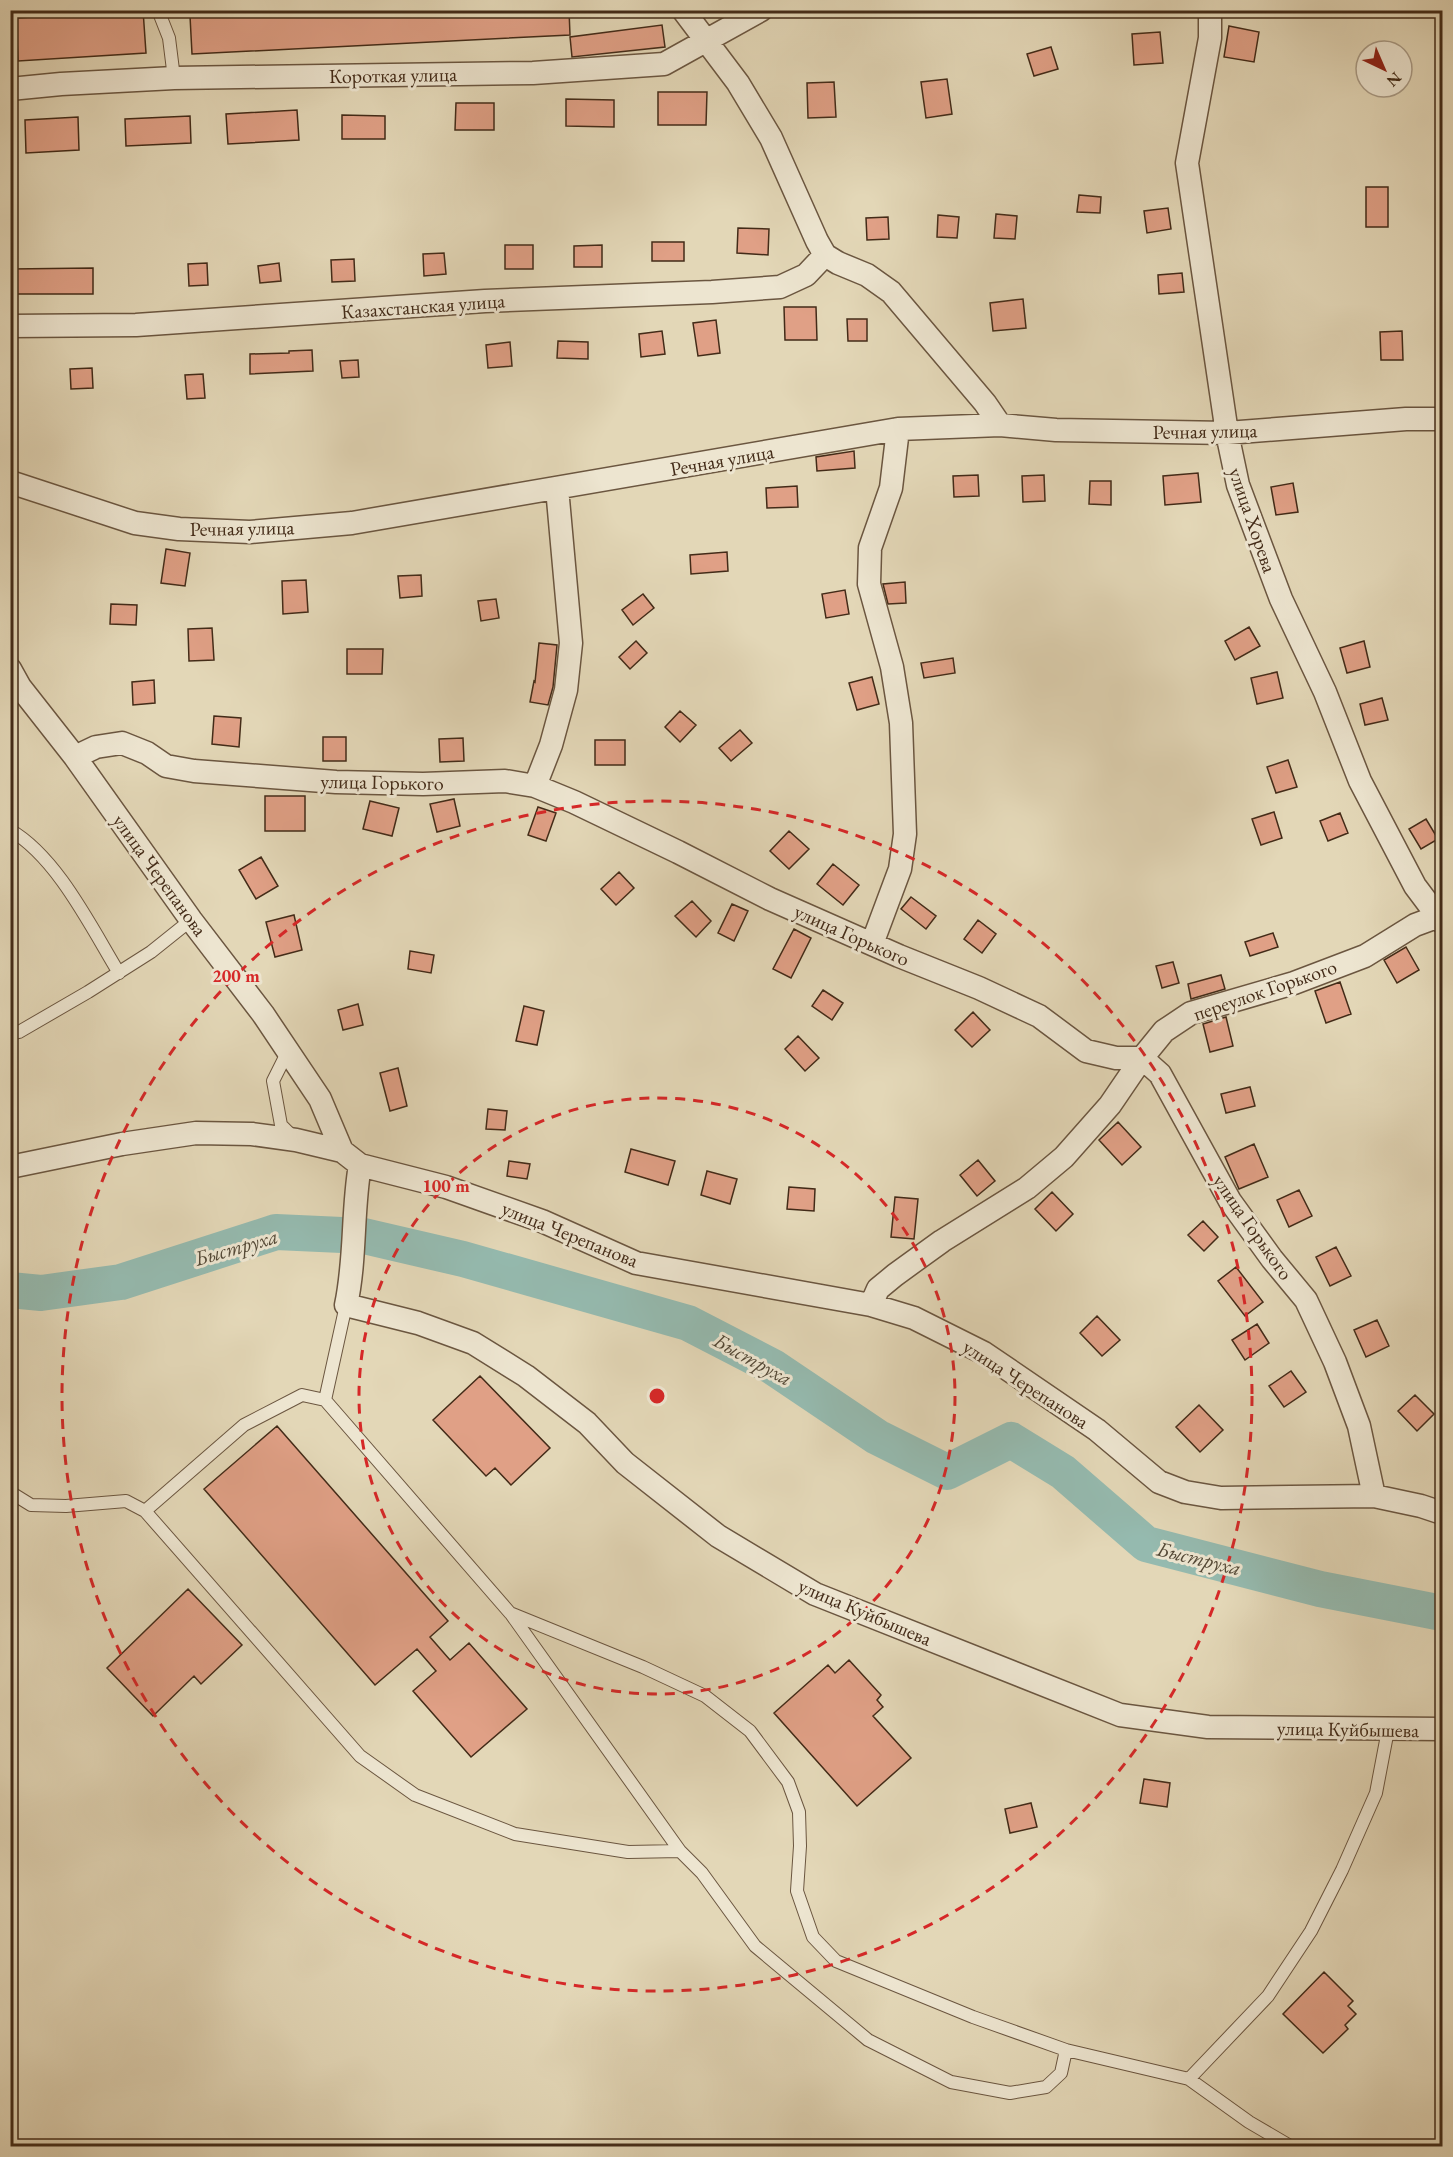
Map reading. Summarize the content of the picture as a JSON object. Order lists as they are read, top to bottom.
{
  "streets": {
    "street": [
      "Короткая улица",
      "Казахстанская улица",
      "Речная улица",
      "улица Хорева",
      "улица Горького",
      "улица Черепанова",
      "переулок Горького",
      "улица Куйбышева"
    ]
  },
  "crossings": [
    ["Речная улица", "улица Хорева"],
    ["улица Хорева", "переулок Горького"],
    ["улица Горького", "улица Черепанова"],
    ["улица Горького", "переулок Горького"],
    ["улица Черепанова", "переулок Горького"]
  ],
  "water": ["Быструха"],
  "north": "bottom right",
  "rings": ["200 m", "100 m"]
}
